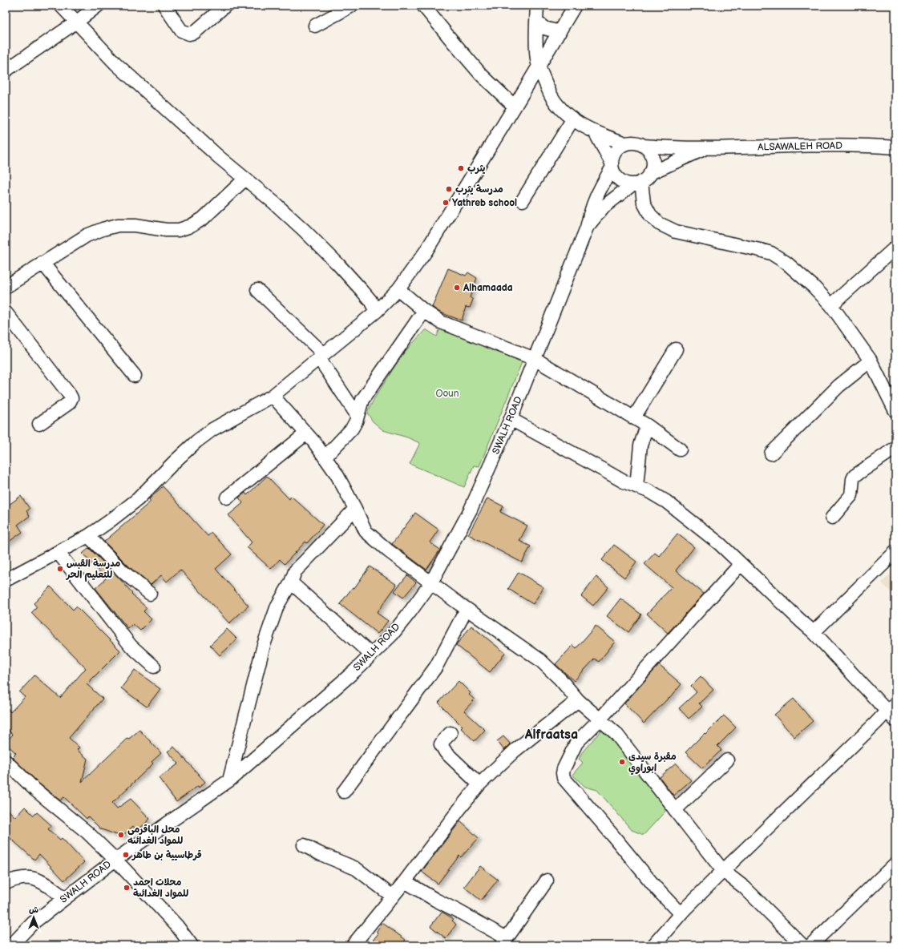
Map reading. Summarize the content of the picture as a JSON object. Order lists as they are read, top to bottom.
{
  "streets": {
    "street": ["ALSAWALEH ROAD", "SWALH ROAD"]
  },
  "districts": ["Alfraatsa"],
  "parks": ["Ooun"],
  "places": [
    "يثرب",
    "مدرسة يثرب",
    "Yathreb school",
    "Alhamaada",
    "مدرسة القبس للتعليم الحر",
    "مقبرة سيدى ابوراوي",
    "محل الباقرمى للمواد الغدائىه",
    "قرطاسيية بن طاهر",
    "محلات احمد للمواد الغدائىة"
  ],
  "north": "top"
}
